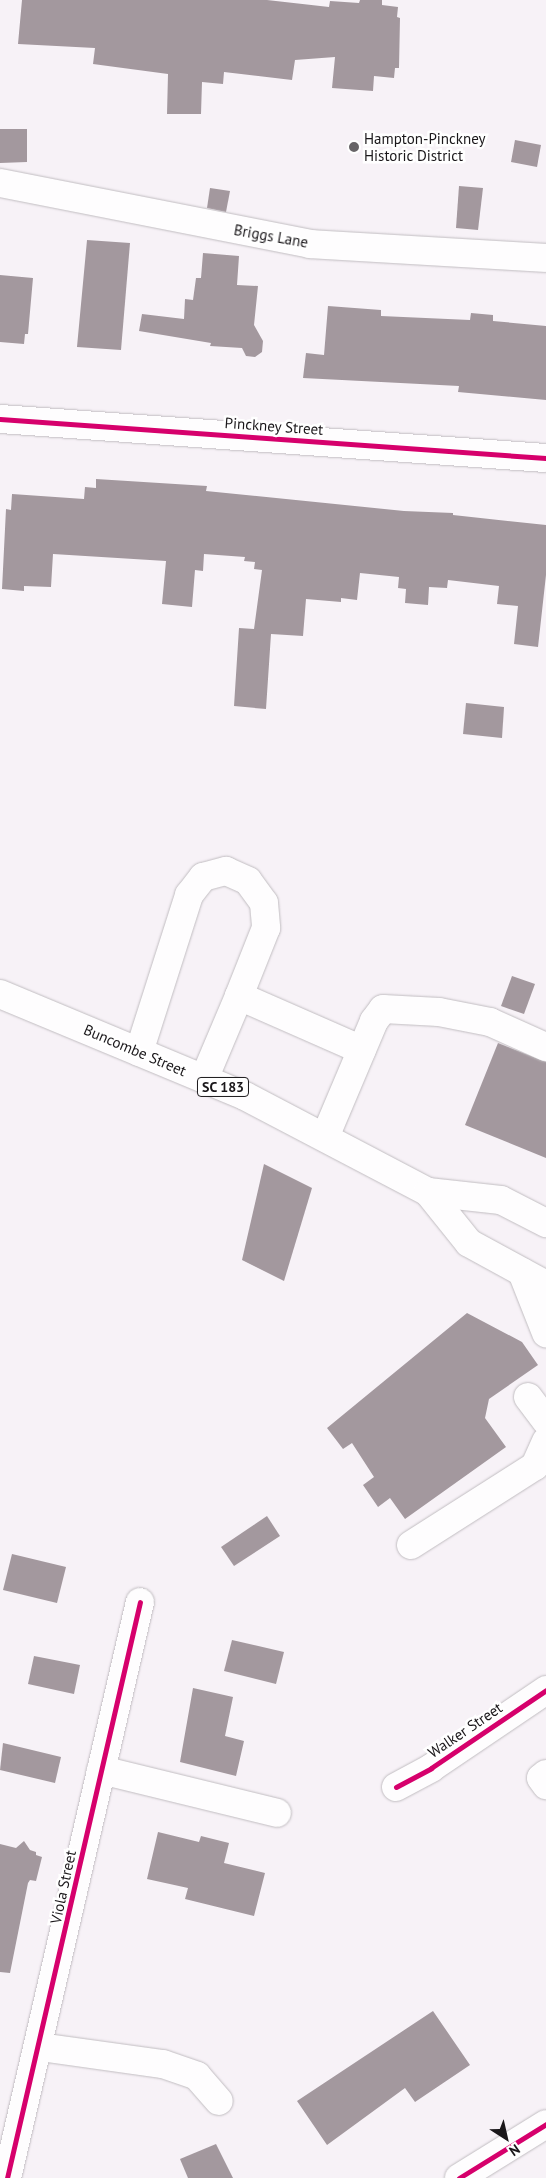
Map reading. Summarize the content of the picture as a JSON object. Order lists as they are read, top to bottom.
{
  "streets": {
    "street": [
      "Briggs Lane",
      "Pinckney Street",
      "Buncombe Street",
      "SC 183",
      "Walker Street",
      "Viola Street"
    ]
  },
  "places": ["Hampton-Pinckney Historic District"],
  "north": "bottom right"
}
